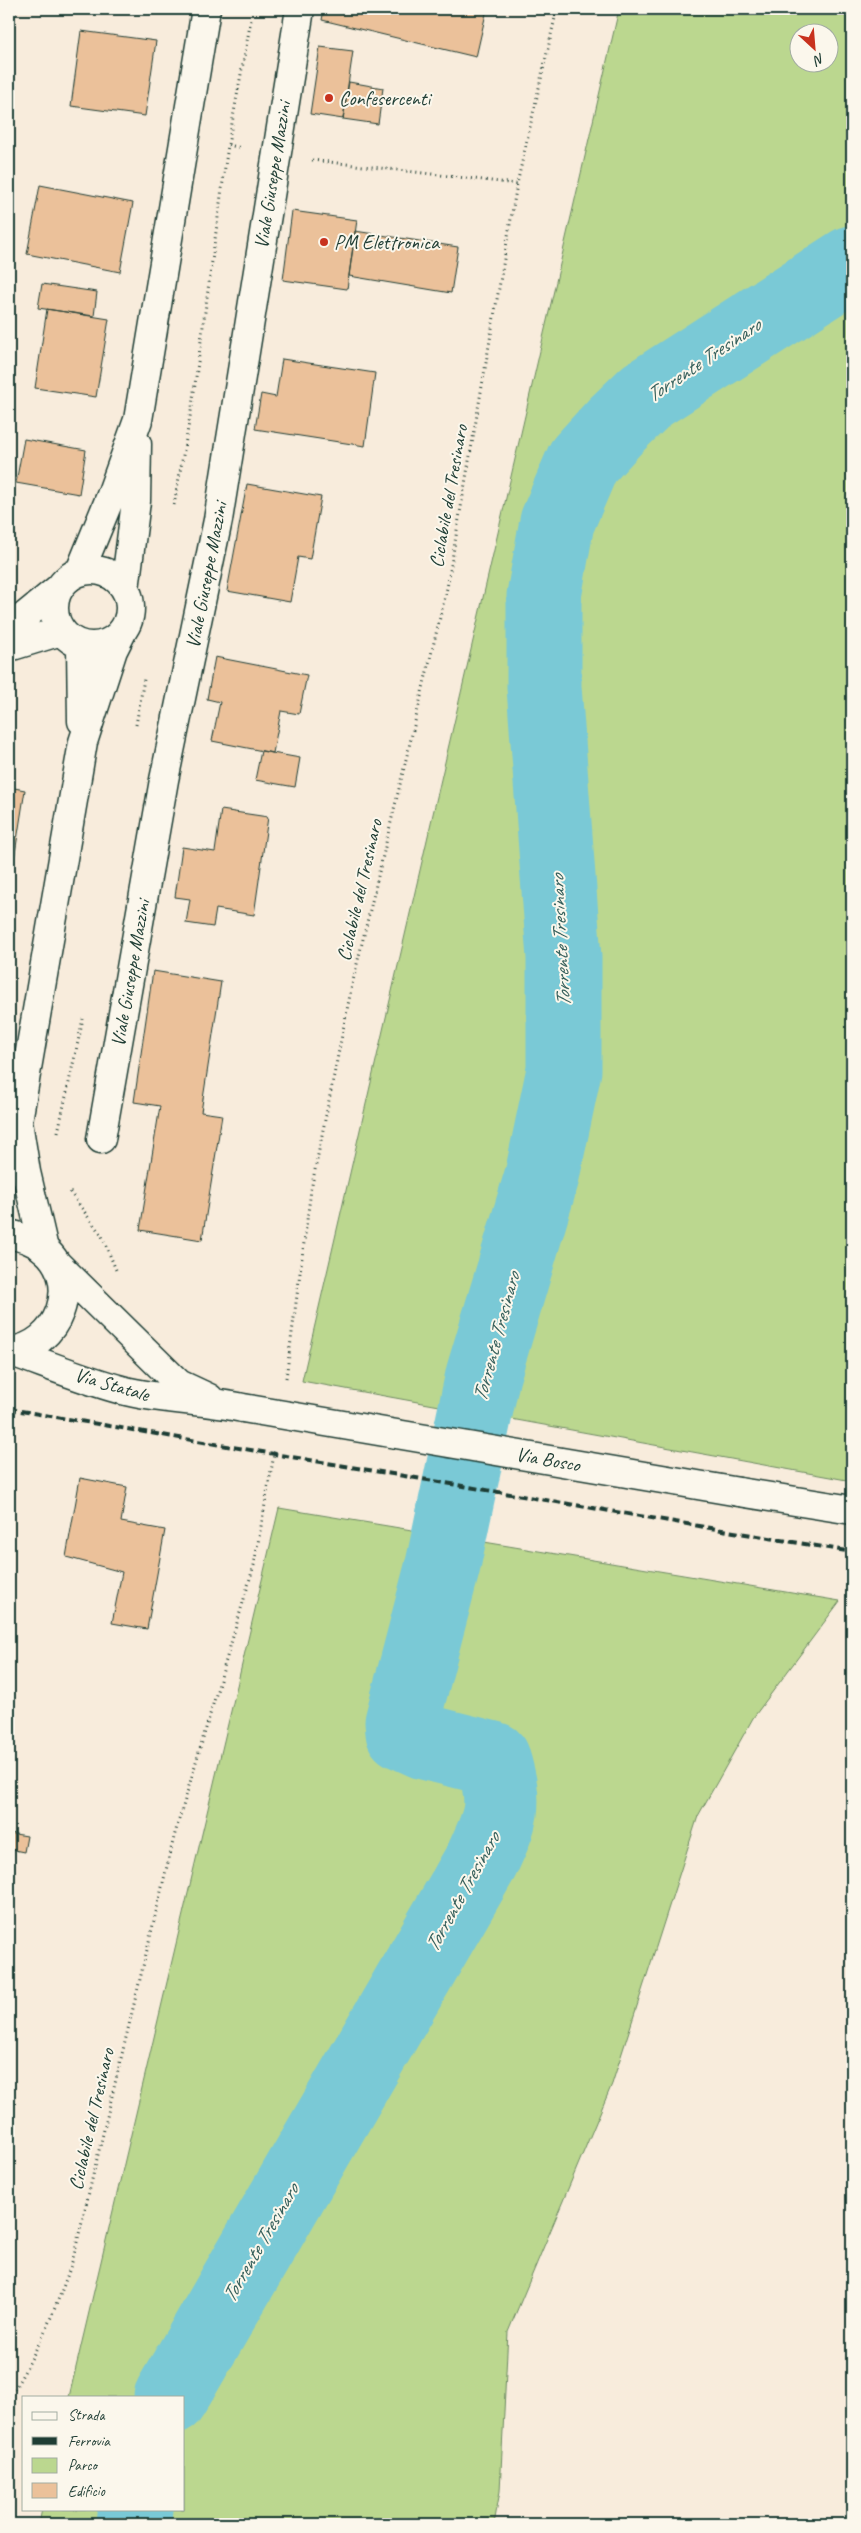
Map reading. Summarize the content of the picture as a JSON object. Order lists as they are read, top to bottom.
{
  "streets": {
    "street": ["Viale Giuseppe Mazzini", "Via Statale", "Via Bosco"],
    "path": ["Ciclabile del Tresinaro"]
  },
  "crossings": [
    ["Via Statale", "Via Bosco"]
  ],
  "water": ["Torrente Tresinaro"],
  "places": ["Confesercenti", "PM Elettronica"],
  "legend": [
    "Strada",
    "Ferrovia",
    "Parco",
    "Edificio"
  ],
  "north": "bottom right"
}
